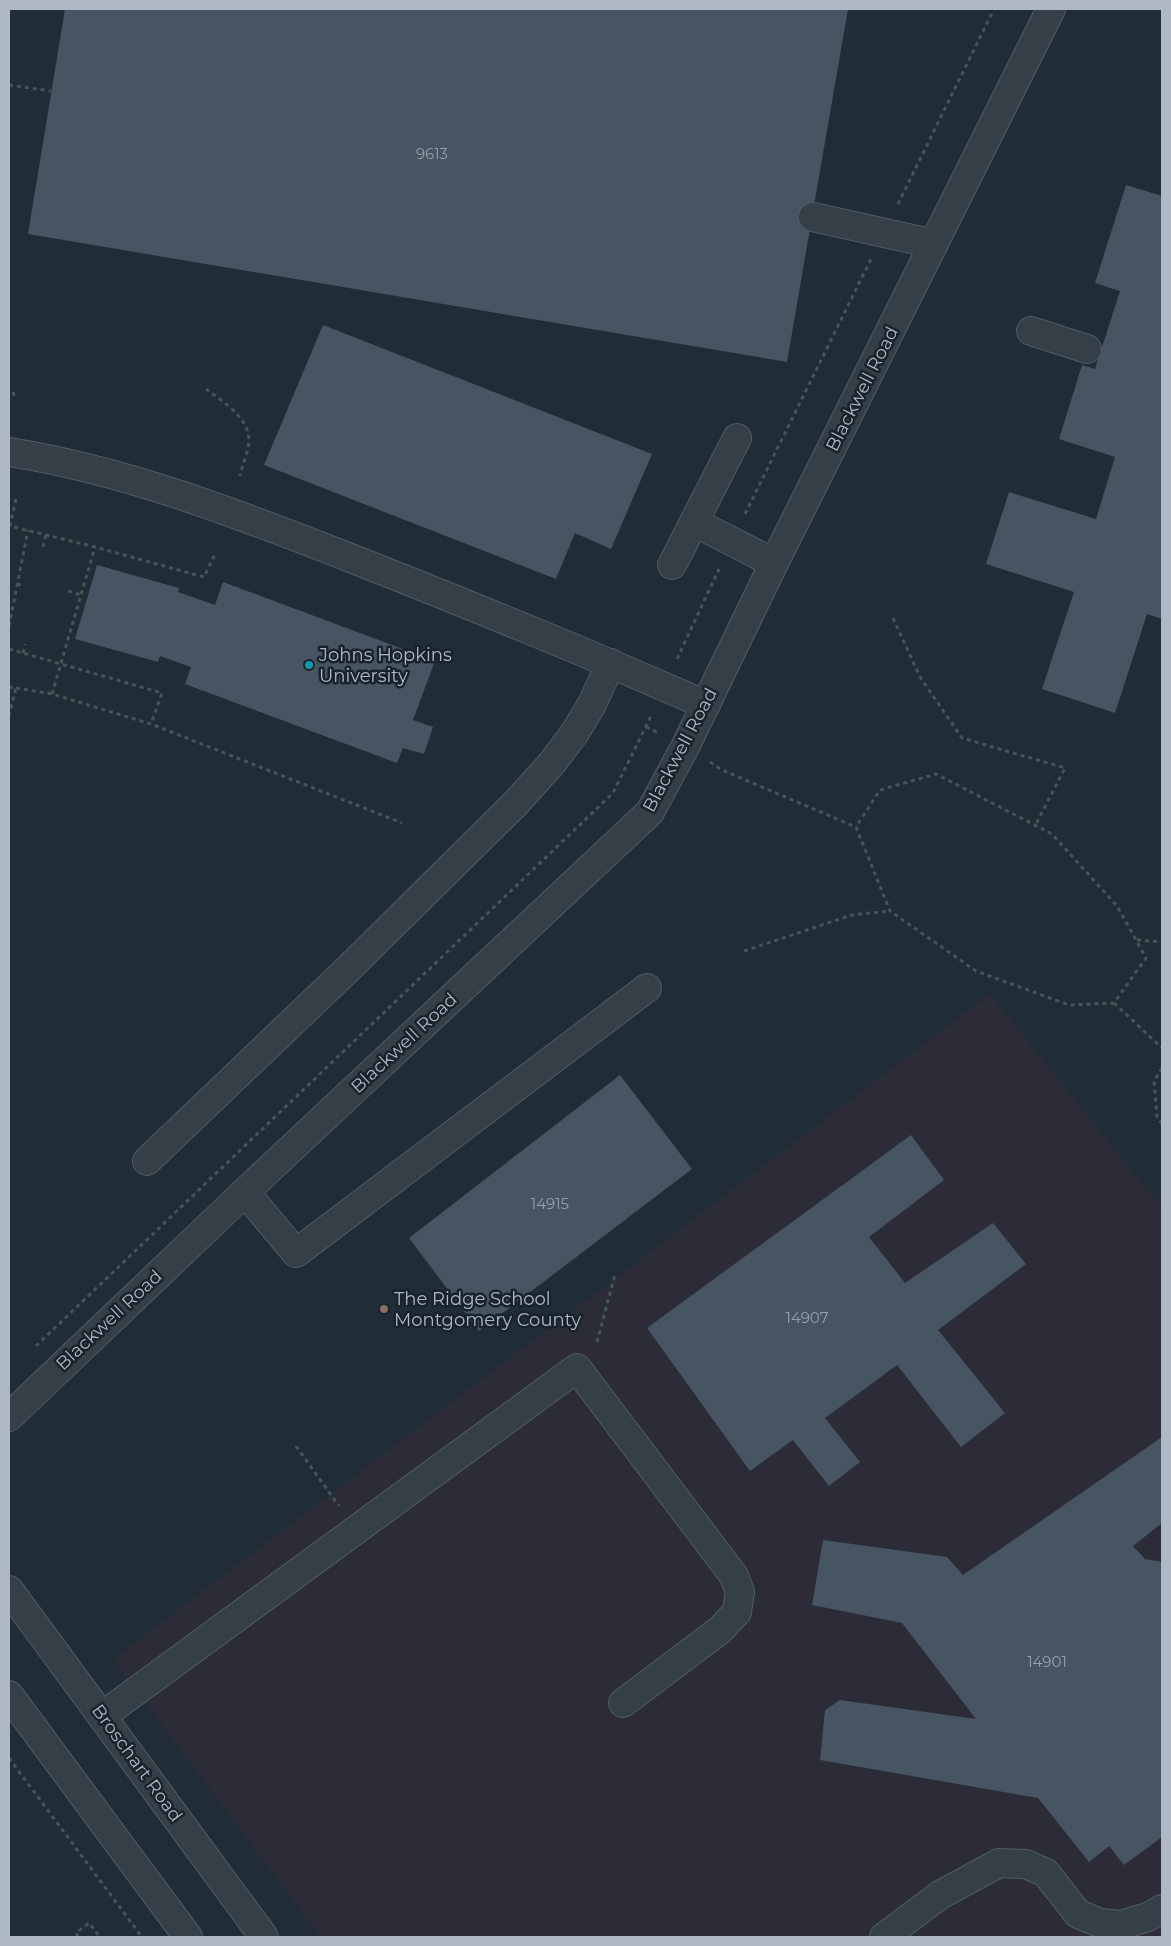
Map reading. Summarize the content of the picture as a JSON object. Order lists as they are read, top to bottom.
{
  "streets": {
    "street": ["Blackwell Road", "Broschart Road"]
  },
  "places": ["Johns Hopkins University", "The Ridge School Montgomery County"],
  "house_numbers": [
    "9613",
    "14915",
    "14907",
    "14901"
  ]
}
